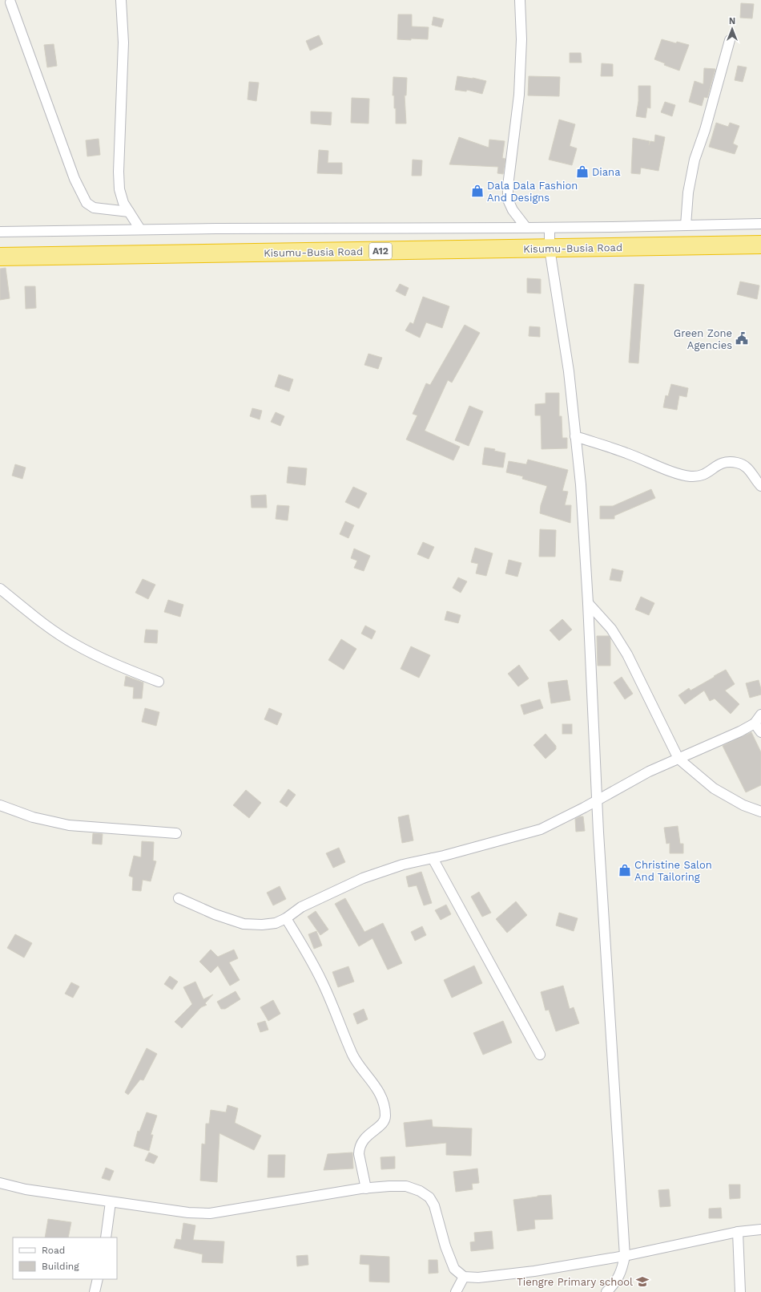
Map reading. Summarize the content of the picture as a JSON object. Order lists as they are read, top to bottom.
{
  "streets": {
    "highway": ["Kisumu-Busia Road", "A12"]
  },
  "places": {
    "shop": ["Diana", "Dala Dala Fashion And Designs", "Christine Salon And Tailoring"],
    "public building": ["Green Zone Agencies"],
    "school or university": ["Tiengre Primary school"]
  },
  "legend": ["Road", "Building"],
  "north": "top"
}
